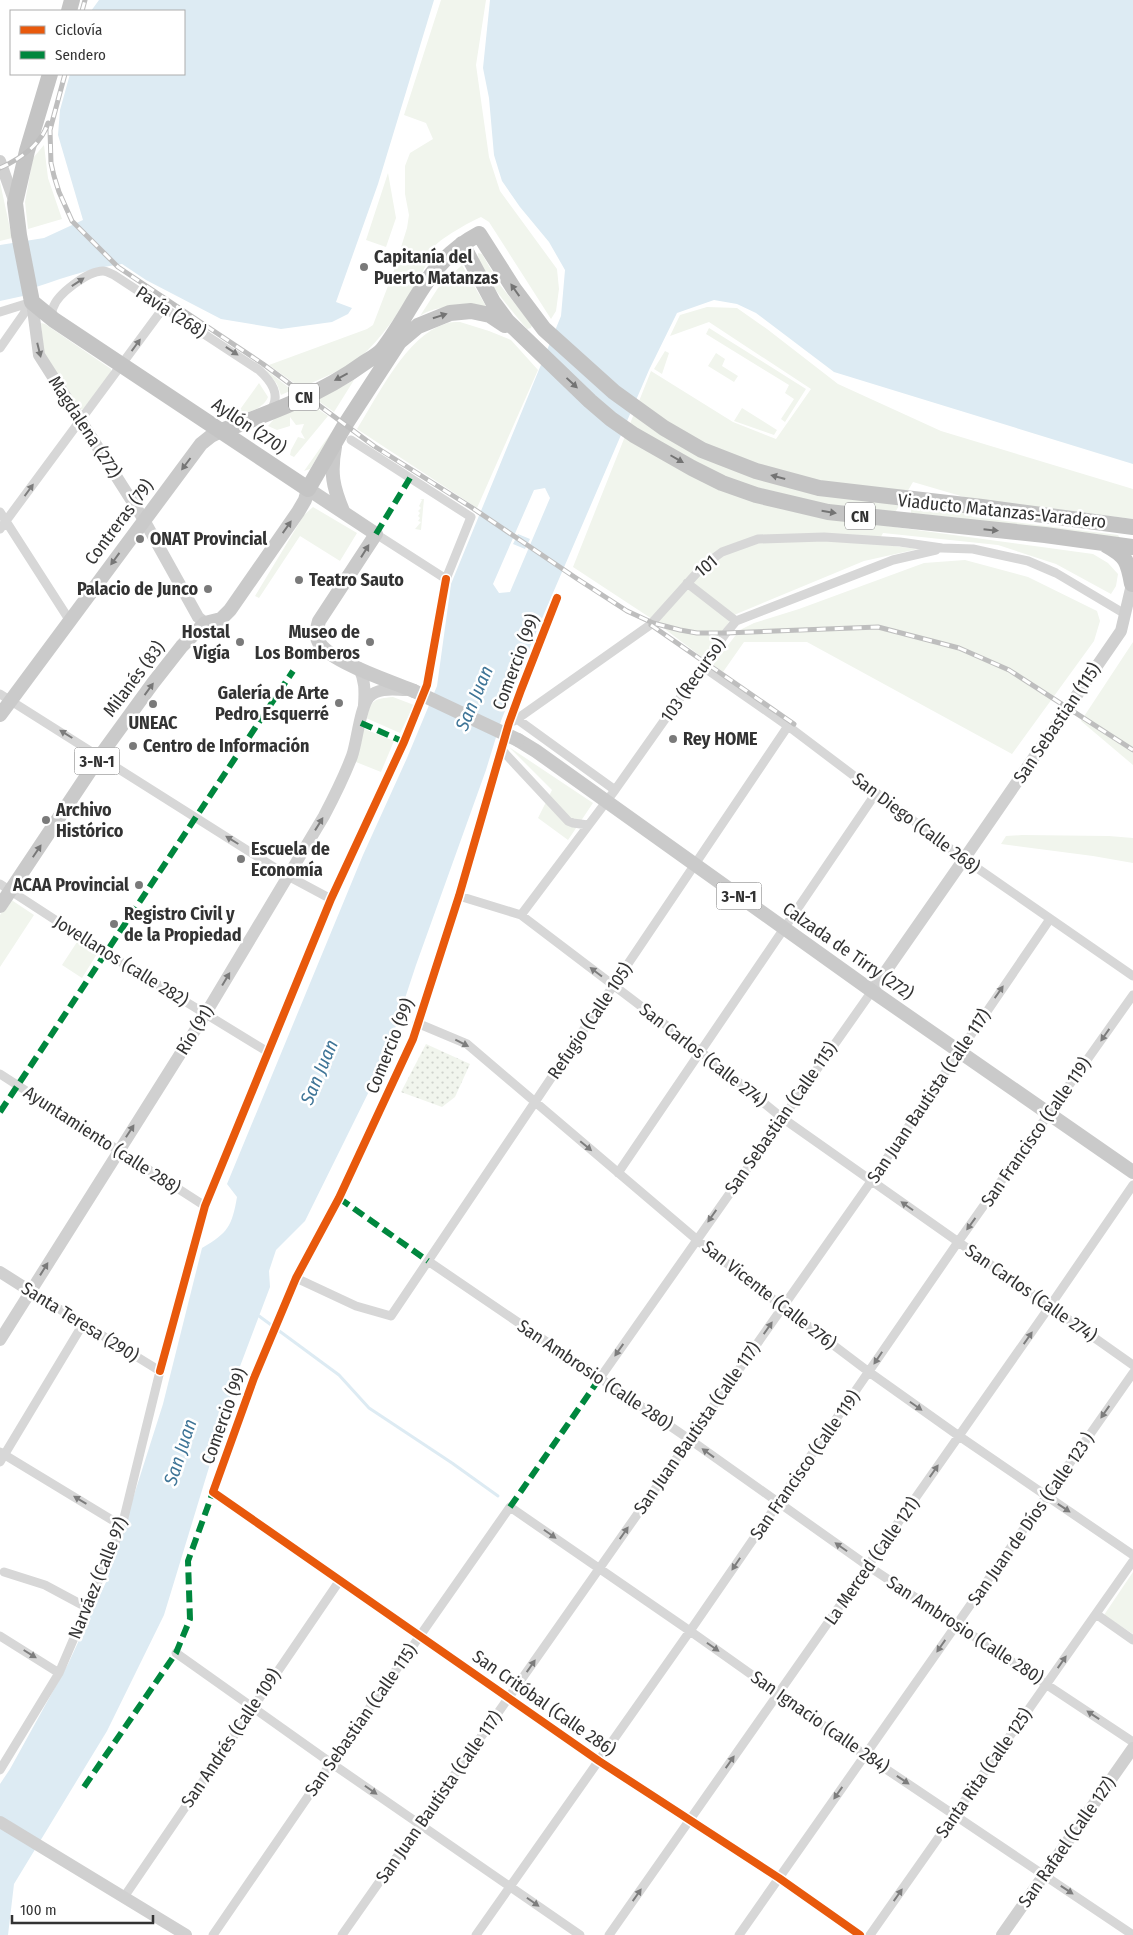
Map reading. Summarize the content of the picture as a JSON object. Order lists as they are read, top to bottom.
{
  "streets": {
    "highway": ["CN", "Ayllón (270)", "Viaducto Matanzas-Varadero"],
    "main road": [
      "Contreras (79)",
      "Milanés (83)",
      "3-N-1",
      "Calzada de Tirry (272)"
    ],
    "street": [
      "Pavía (268)",
      "Magdalena (272)",
      "101",
      "Comercio (99)",
      "103 (Recurso)",
      "San Sebastian (115)",
      "San Diego (Calle 268)",
      "Jovellanos (calle 282)",
      "Refugio (Calle 105)",
      "Río (91)",
      "San Carlos (Calle 274)",
      "San Juan Bautista (Calle 117)",
      "San Sebastian (Calle 115)",
      "San Francisco (Calle 119)",
      "Ayuntamiento (calle 288)",
      "San Vicente (Calle 276)",
      "Santa Teresa (290)",
      "San Ambrosio (Calle 280)",
      "San Juan de Díos (Calle 123 )",
      "La Merced (Calle 121)",
      "Narváez (Calle 97)",
      "San Critóbal (Calle 286)",
      "San Ignacio (calle 284)",
      "San Andrés (Calle 109)",
      "Santa Rita (Calle 125)",
      "San Rafael (Calle 127)"
    ]
  },
  "crossings": [
    ["Pavía (268)", "CN"],
    ["Pavía (268)", "Ayllón (270)"],
    ["CN", "Ayllón (270)"],
    ["CN", "Viaducto Matanzas-Varadero"],
    ["CN", "Contreras (79)"],
    ["CN", "Milanés (83)"],
    ["Ayllón (270)", "Magdalena (272)"],
    ["Ayllón (270)", "Contreras (79)"],
    ["Ayllón (270)", "Milanés (83)"],
    ["Ayllón (270)", "3-N-1"],
    ["Magdalena (272)", "Contreras (79)"],
    ["Magdalena (272)", "Milanés (83)"],
    ["101", "Comercio (99)"],
    ["101", "103 (Recurso)"],
    ["Comercio (99)", "Refugio (Calle 105)"],
    ["Comercio (99)", "San Carlos (Calle 274)"],
    ["Comercio (99)", "San Vicente (Calle 276)"],
    ["Comercio (99)", "San Critóbal (Calle 286)"],
    ["Milanés (83)", "Jovellanos (calle 282)"],
    ["103 (Recurso)", "San Diego (Calle 268)"],
    ["103 (Recurso)", "Calzada de Tirry (272)"],
    ["103 (Recurso)", "San Carlos (Calle 274)"],
    ["San Sebastian (115)", "San Diego (Calle 268)"],
    ["San Sebastian (115)", "San Sebastian (Calle 115)"],
    ["3-N-1", "Calzada de Tirry (272)"],
    ["3-N-1", "Río (91)"],
    ["San Diego (Calle 268)", "Refugio (Calle 105)"],
    ["San Diego (Calle 268)", "San Juan Bautista (Calle 117)"],
    ["San Diego (Calle 268)", "San Sebastian (Calle 115)"],
    ["Calzada de Tirry (272)", "Refugio (Calle 105)"],
    ["Calzada de Tirry (272)", "San Juan Bautista (Calle 117)"],
    ["Calzada de Tirry (272)", "San Sebastian (Calle 115)"],
    ["Calzada de Tirry (272)", "San Francisco (Calle 119)"],
    ["Jovellanos (calle 282)", "Río (91)"],
    ["Refugio (Calle 105)", "San Carlos (Calle 274)"],
    ["Refugio (Calle 105)", "San Vicente (Calle 276)"],
    ["Refugio (Calle 105)", "San Ambrosio (Calle 280)"],
    ["Río (91)", "Ayuntamiento (calle 288)"],
    ["Río (91)", "Santa Teresa (290)"],
    ["San Carlos (Calle 274)", "San Juan Bautista (Calle 117)"],
    ["San Carlos (Calle 274)", "San Sebastian (Calle 115)"],
    ["San Carlos (Calle 274)", "San Francisco (Calle 119)"],
    ["San Carlos (Calle 274)", "La Merced (Calle 121)"],
    ["San Juan Bautista (Calle 117)", "San Vicente (Calle 276)"],
    ["San Juan Bautista (Calle 117)", "San Ambrosio (Calle 280)"],
    ["San Juan Bautista (Calle 117)", "San Critóbal (Calle 286)"],
    ["San Juan Bautista (Calle 117)", "San Ignacio (calle 284)"],
    ["San Sebastian (Calle 115)", "San Vicente (Calle 276)"],
    ["San Sebastian (Calle 115)", "San Ambrosio (Calle 280)"],
    ["San Sebastian (Calle 115)", "San Critóbal (Calle 286)"],
    ["San Sebastian (Calle 115)", "San Ignacio (calle 284)"],
    ["San Francisco (Calle 119)", "San Vicente (Calle 276)"],
    ["San Francisco (Calle 119)", "San Ambrosio (Calle 280)"],
    ["San Francisco (Calle 119)", "San Critóbal (Calle 286)"],
    ["San Francisco (Calle 119)", "San Ignacio (calle 284)"],
    ["San Vicente (Calle 276)", "San Juan de Díos (Calle 123 )"],
    ["San Vicente (Calle 276)", "La Merced (Calle 121)"],
    ["Santa Teresa (290)", "Narváez (Calle 97)"],
    ["San Ambrosio (Calle 280)", "San Juan de Díos (Calle 123 )"],
    ["San Ambrosio (Calle 280)", "La Merced (Calle 121)"],
    ["San Ambrosio (Calle 280)", "Santa Rita (Calle 125)"],
    ["San Juan de Díos (Calle 123 )", "San Critóbal (Calle 286)"],
    ["San Juan de Díos (Calle 123 )", "San Ignacio (calle 284)"],
    ["La Merced (Calle 121)", "San Critóbal (Calle 286)"],
    ["La Merced (Calle 121)", "San Ignacio (calle 284)"],
    ["San Critóbal (Calle 286)", "San Andrés (Calle 109)"],
    ["San Ignacio (calle 284)", "Santa Rita (Calle 125)"],
    ["San Ignacio (calle 284)", "San Rafael (Calle 127)"]
  ],
  "one_way": [
    "Contreras (79)",
    "Milanés (83)",
    "Río (91)",
    "San Juan Bautista (Calle 117)",
    "San Francisco (Calle 119)",
    "San Vicente (Calle 276)",
    "San Ambrosio (Calle 280)",
    "San Juan de Díos (Calle 123 )",
    "La Merced (Calle 121)",
    "San Ignacio (calle 284)",
    "Santa Rita (Calle 125)"
  ],
  "water": ["San Juan"],
  "places": [
    "Capitanía del Puerto Matanzas",
    "ONAT Provincial",
    "Teatro Sauto",
    "Palacio de Junco",
    "Hostal Vigía",
    "Museo de Los Bomberos",
    "Galería de Arte Pedro Esquerré",
    "UNEAC",
    "Rey HOME",
    "Centro de Información",
    "Archivo Histórico",
    "Escuela de Economía",
    "ACAA Provincial",
    "Registro Civil y de la Propiedad"
  ],
  "legend": ["Ciclovía", "Sendero"],
  "scale_bar": "100 m"
}
